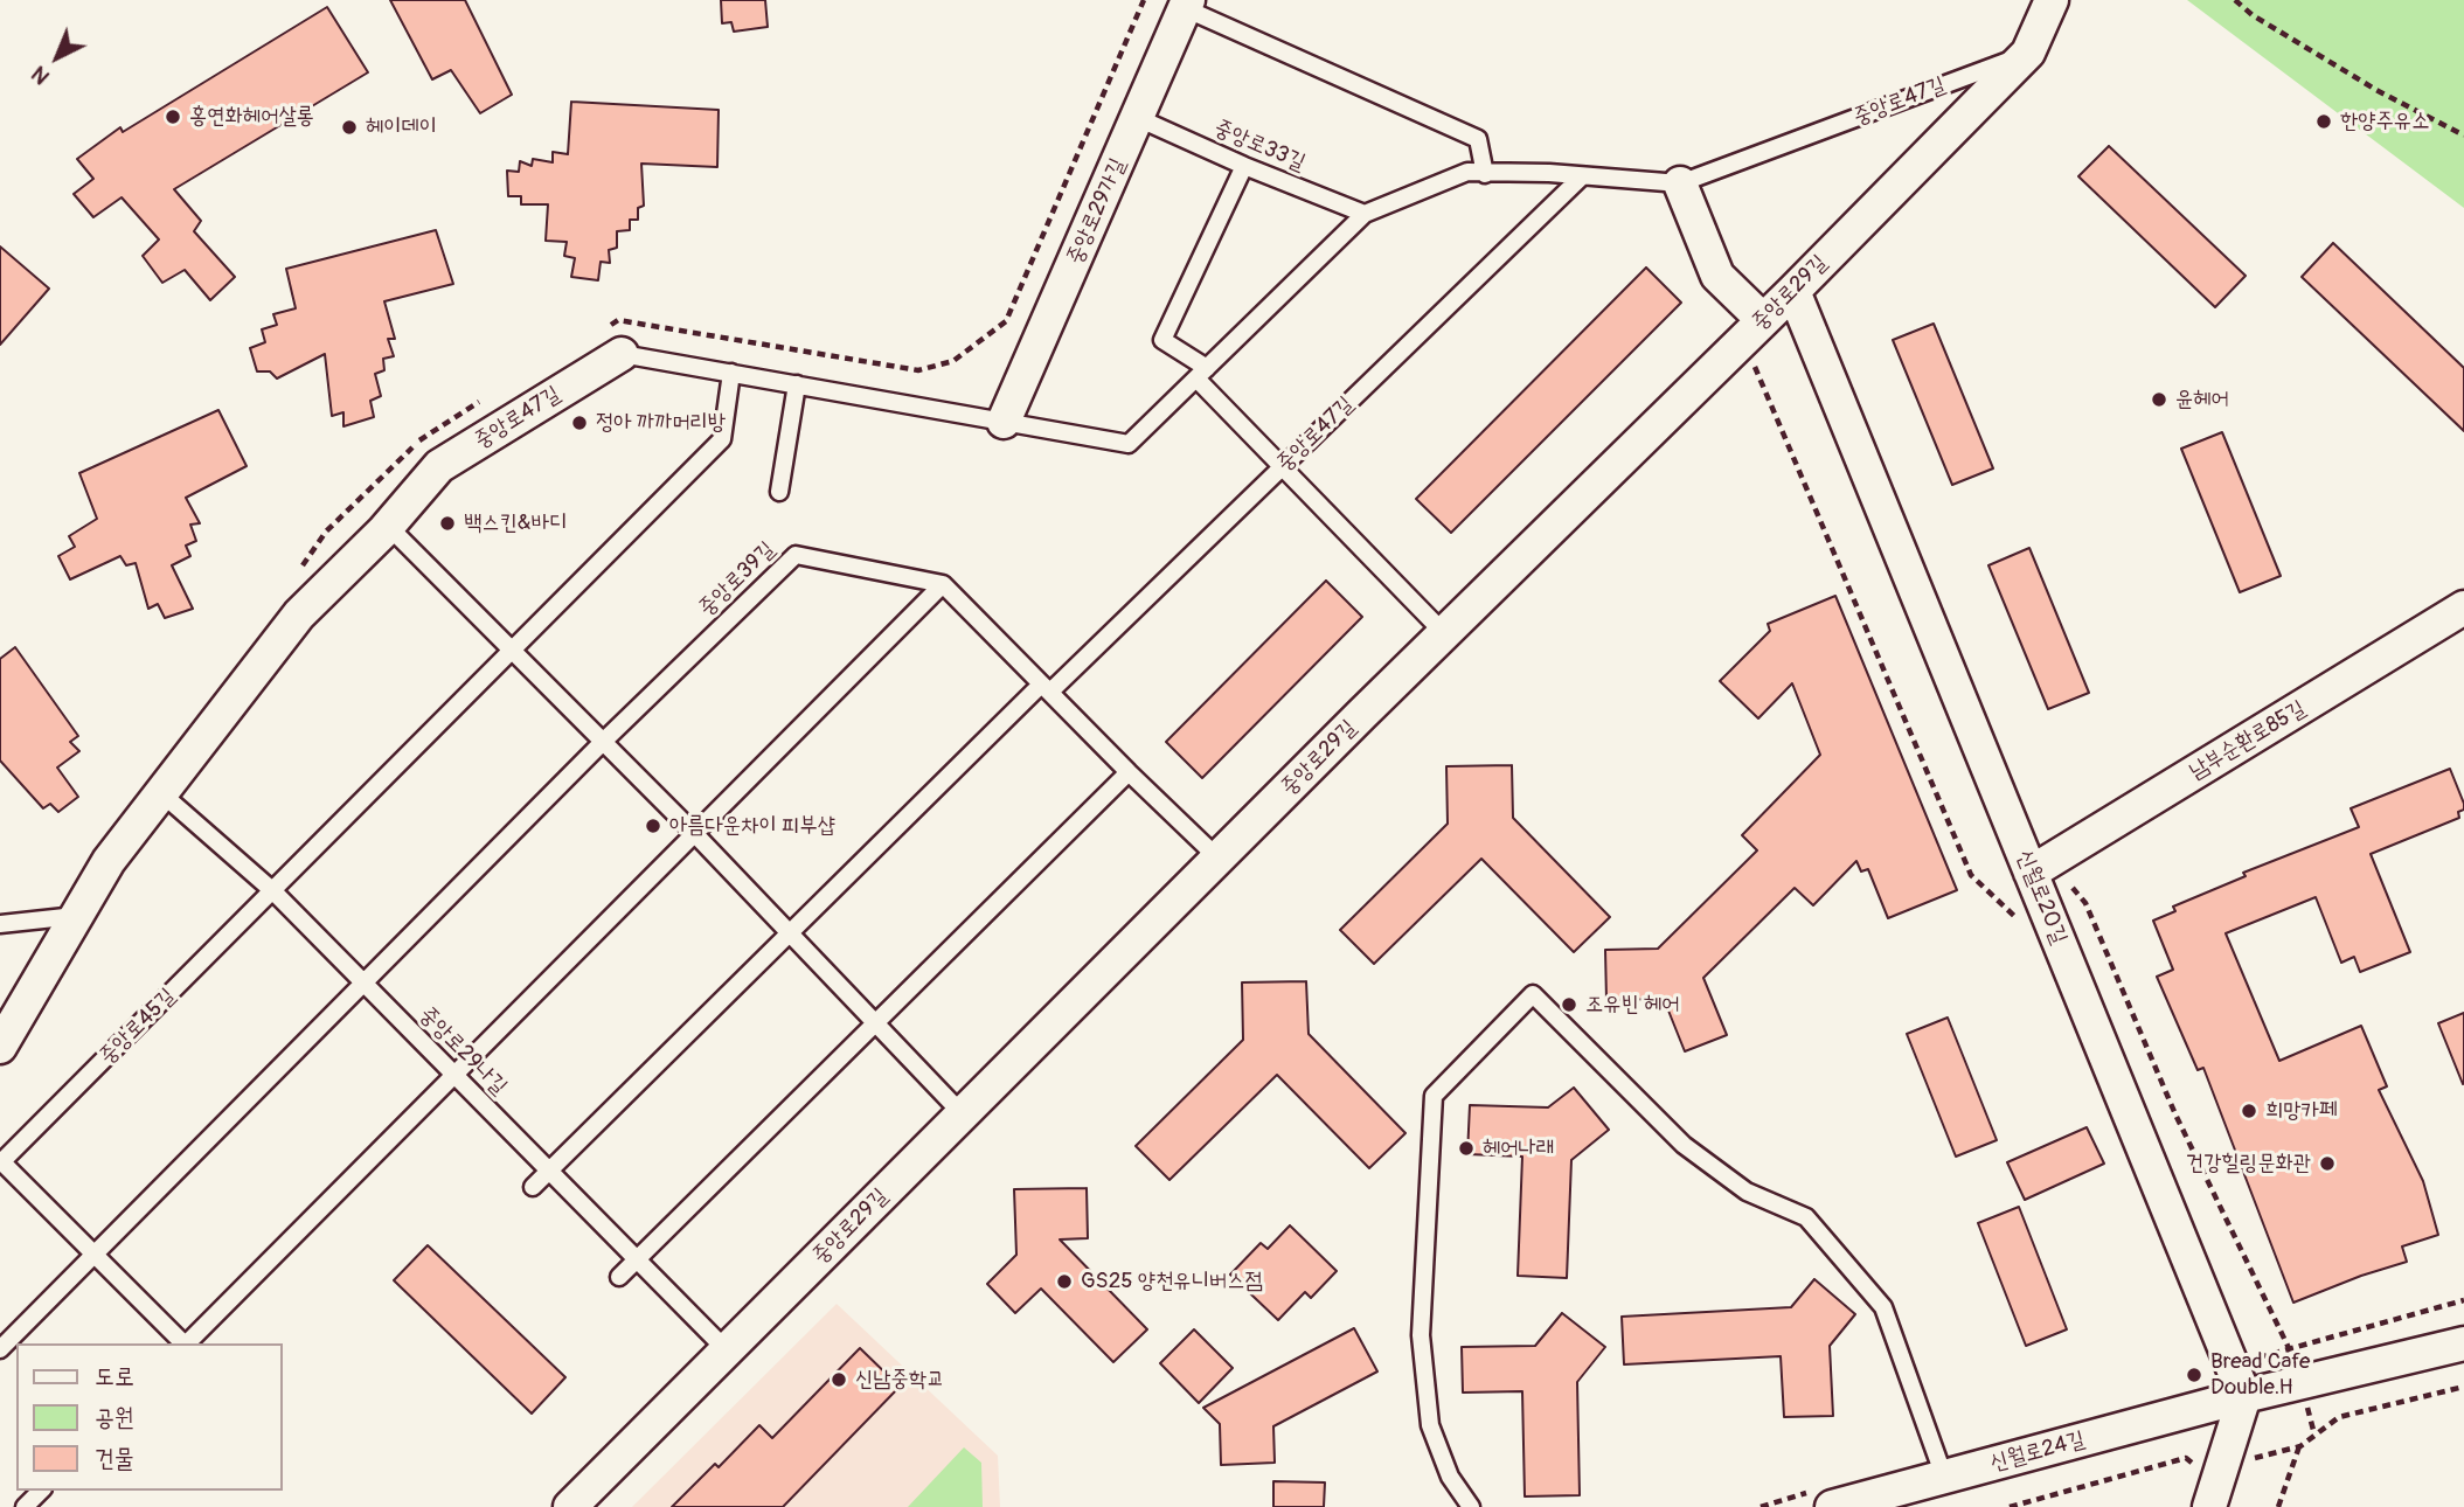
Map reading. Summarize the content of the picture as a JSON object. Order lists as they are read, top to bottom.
{
  "streets": {
    "street": [
      "중앙로47길",
      "중앙로29가길",
      "중앙로29길",
      "남부순환로85길",
      "신월로20길",
      "신월로24길"
    ],
    "lane": [
      "중앙로33길",
      "중앙로39길",
      "중앙로45길",
      "중앙로29나길"
    ]
  },
  "crossings": [
    ["중앙로47길", "중앙로33길"],
    ["중앙로47길", "중앙로29가길"],
    ["중앙로47길", "중앙로29길"],
    ["중앙로47길", "중앙로29나길"],
    ["중앙로33길", "중앙로29가길"],
    ["중앙로29길", "신월로20길"],
    ["중앙로29길", "중앙로29나길"],
    ["중앙로39길", "중앙로29나길"],
    ["남부순환로85길", "신월로20길"],
    ["신월로20길", "신월로24길"],
    ["중앙로45길", "중앙로29나길"]
  ],
  "places": [
    "홍연화헤어살롱",
    "한양주유소",
    "헤이데이",
    "윤헤어",
    "정아 까까머리방",
    "백스킨&바디",
    "아름다운차이 피부샵",
    "조유빈 헤어",
    "희망카페",
    "헤어나래",
    "건강힐링문화관",
    "GS25 양천유니버스점",
    "Bread Cafe Double.H",
    "신남중학교"
  ],
  "legend": ["도로", "공원", "건물"],
  "north": "bottom left"
}
